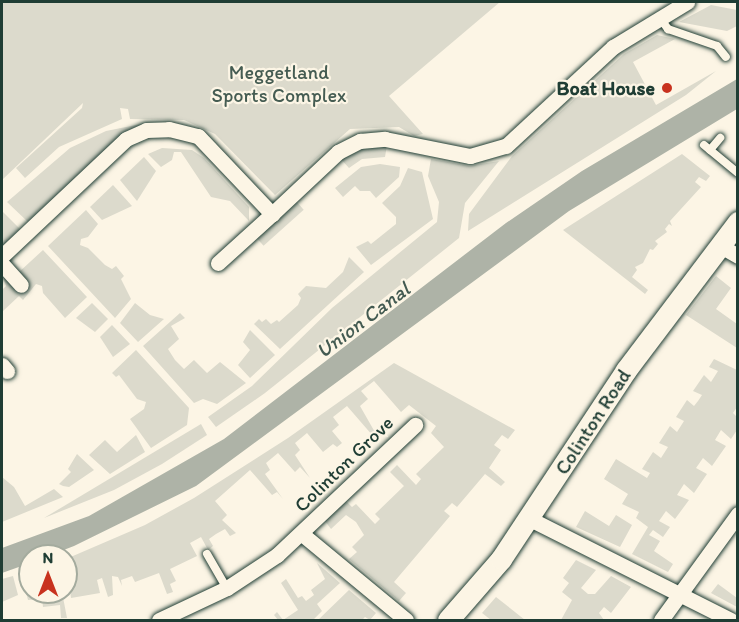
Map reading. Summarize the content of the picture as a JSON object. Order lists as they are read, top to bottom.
{
  "streets": {
    "street": ["Colinton Road", "Colinton Grove"]
  },
  "water": ["Union Canal"],
  "parks": ["Meggetland Sports Complex"],
  "places": ["Boat House"],
  "north": "top"
}
